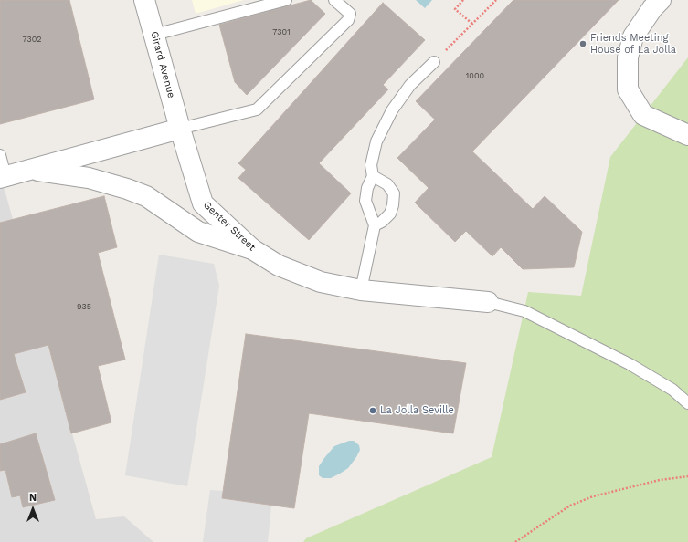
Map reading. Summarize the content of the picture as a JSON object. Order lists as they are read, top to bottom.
{
  "streets": {
    "street": ["Girard Avenue", "Genter Street"]
  },
  "crossings": [
    ["Girard Avenue", "Genter Street"]
  ],
  "places": ["Friends Meeting House of La Jolla", "La Jolla Seville"],
  "house_numbers": [
    "7301",
    "7302",
    "1000",
    "935"
  ],
  "north": "top"
}
